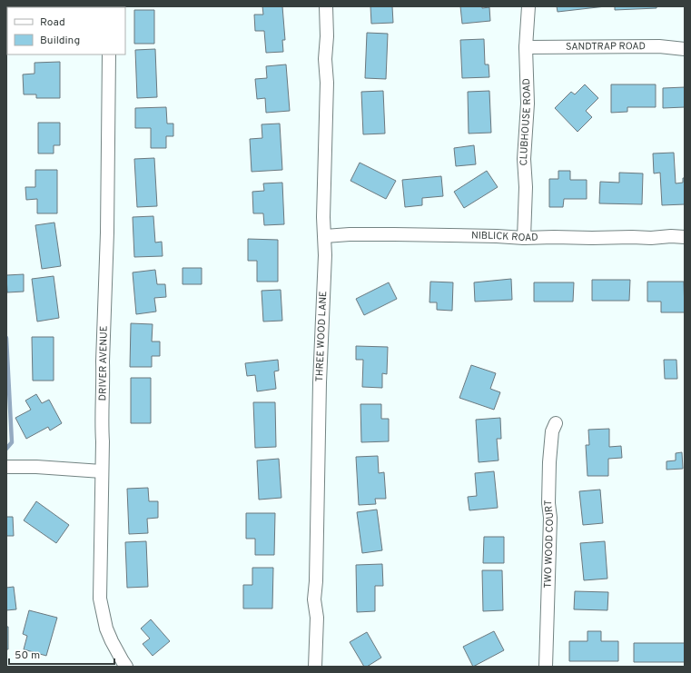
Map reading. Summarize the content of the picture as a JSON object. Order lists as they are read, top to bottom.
{
  "streets": {
    "street": [
      "SANDTRAP ROAD",
      "CLUBHOUSE ROAD",
      "NIBLICK ROAD",
      "THREE WOOD LANE",
      "DRIVER AVENUE",
      "TWO WOOD COURT"
    ]
  },
  "crossings": [
    ["SANDTRAP ROAD", "CLUBHOUSE ROAD"],
    ["CLUBHOUSE ROAD", "NIBLICK ROAD"],
    ["NIBLICK ROAD", "THREE WOOD LANE"]
  ],
  "legend": ["Road", "Building"],
  "scale_bar": "50 m"
}
